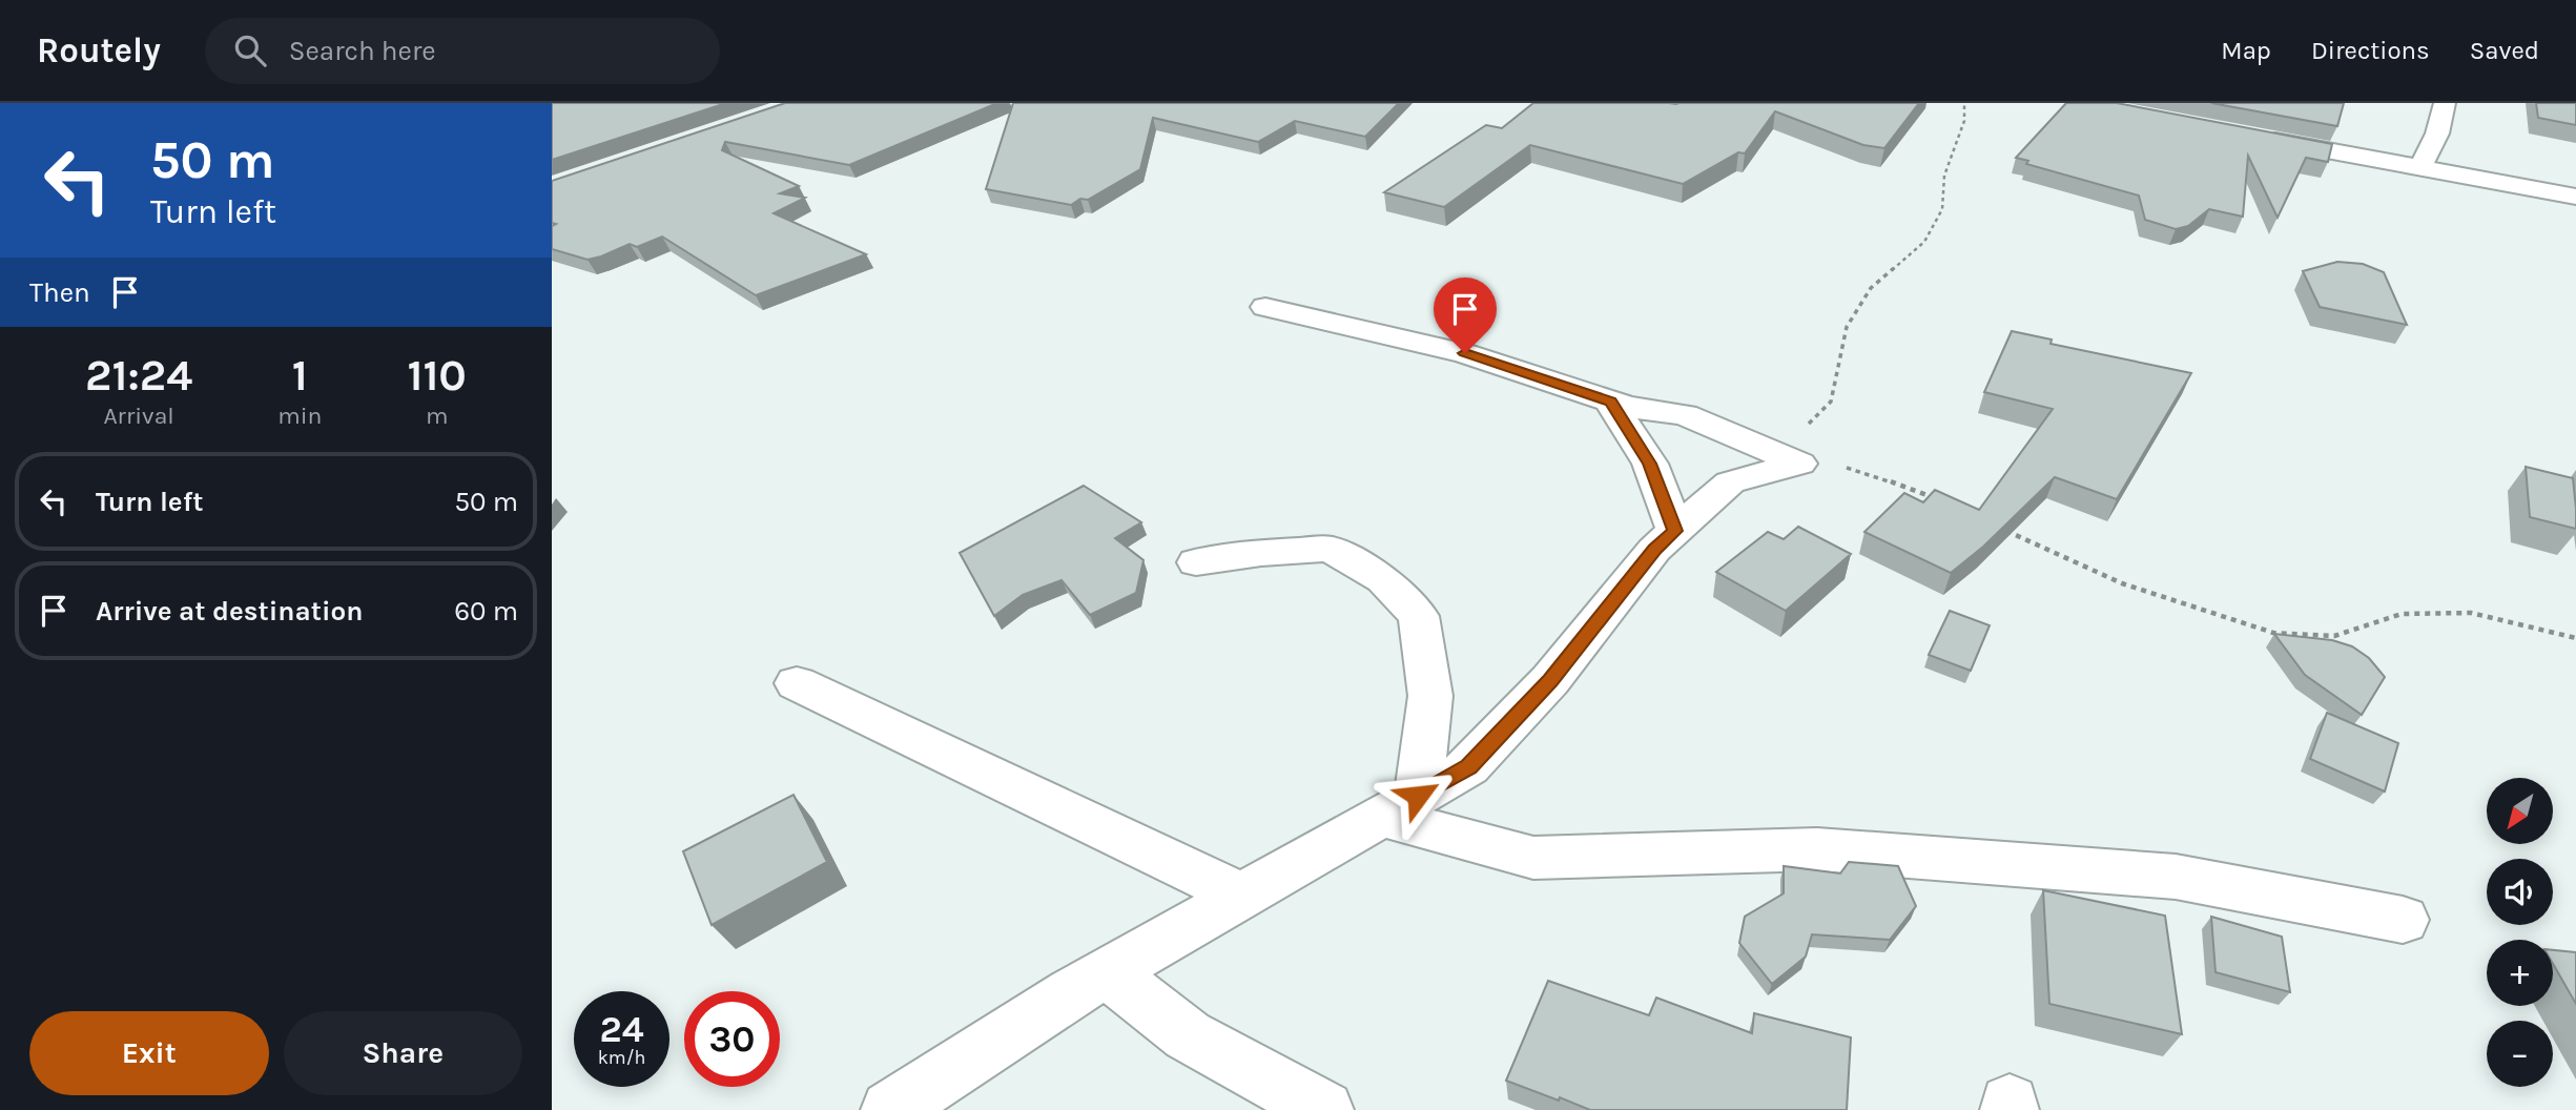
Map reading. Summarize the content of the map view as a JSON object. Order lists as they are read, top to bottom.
{
  "north": "bottom left",
  "page": {
    "header": "Routely",
    "search": "Search here",
    "nav": ["Map", "Directions", "Saved"],
    "turn": ["50 m", "Turn left"],
    "then": "Then",
    "eta": [
      "21:24",
      "Arrival",
      "1",
      "min",
      "110",
      "m"
    ],
    "list": [
      {
        "name": "Turn left",
        "value": "50 m"
      },
      {
        "name": "Arrive at destination",
        "value": "60 m"
      }
    ],
    "map_buttons": ["+", "−"],
    "speed": "24 km/h",
    "limit": "30",
    "buttons": ["Exit", "Share"]
  }
}
